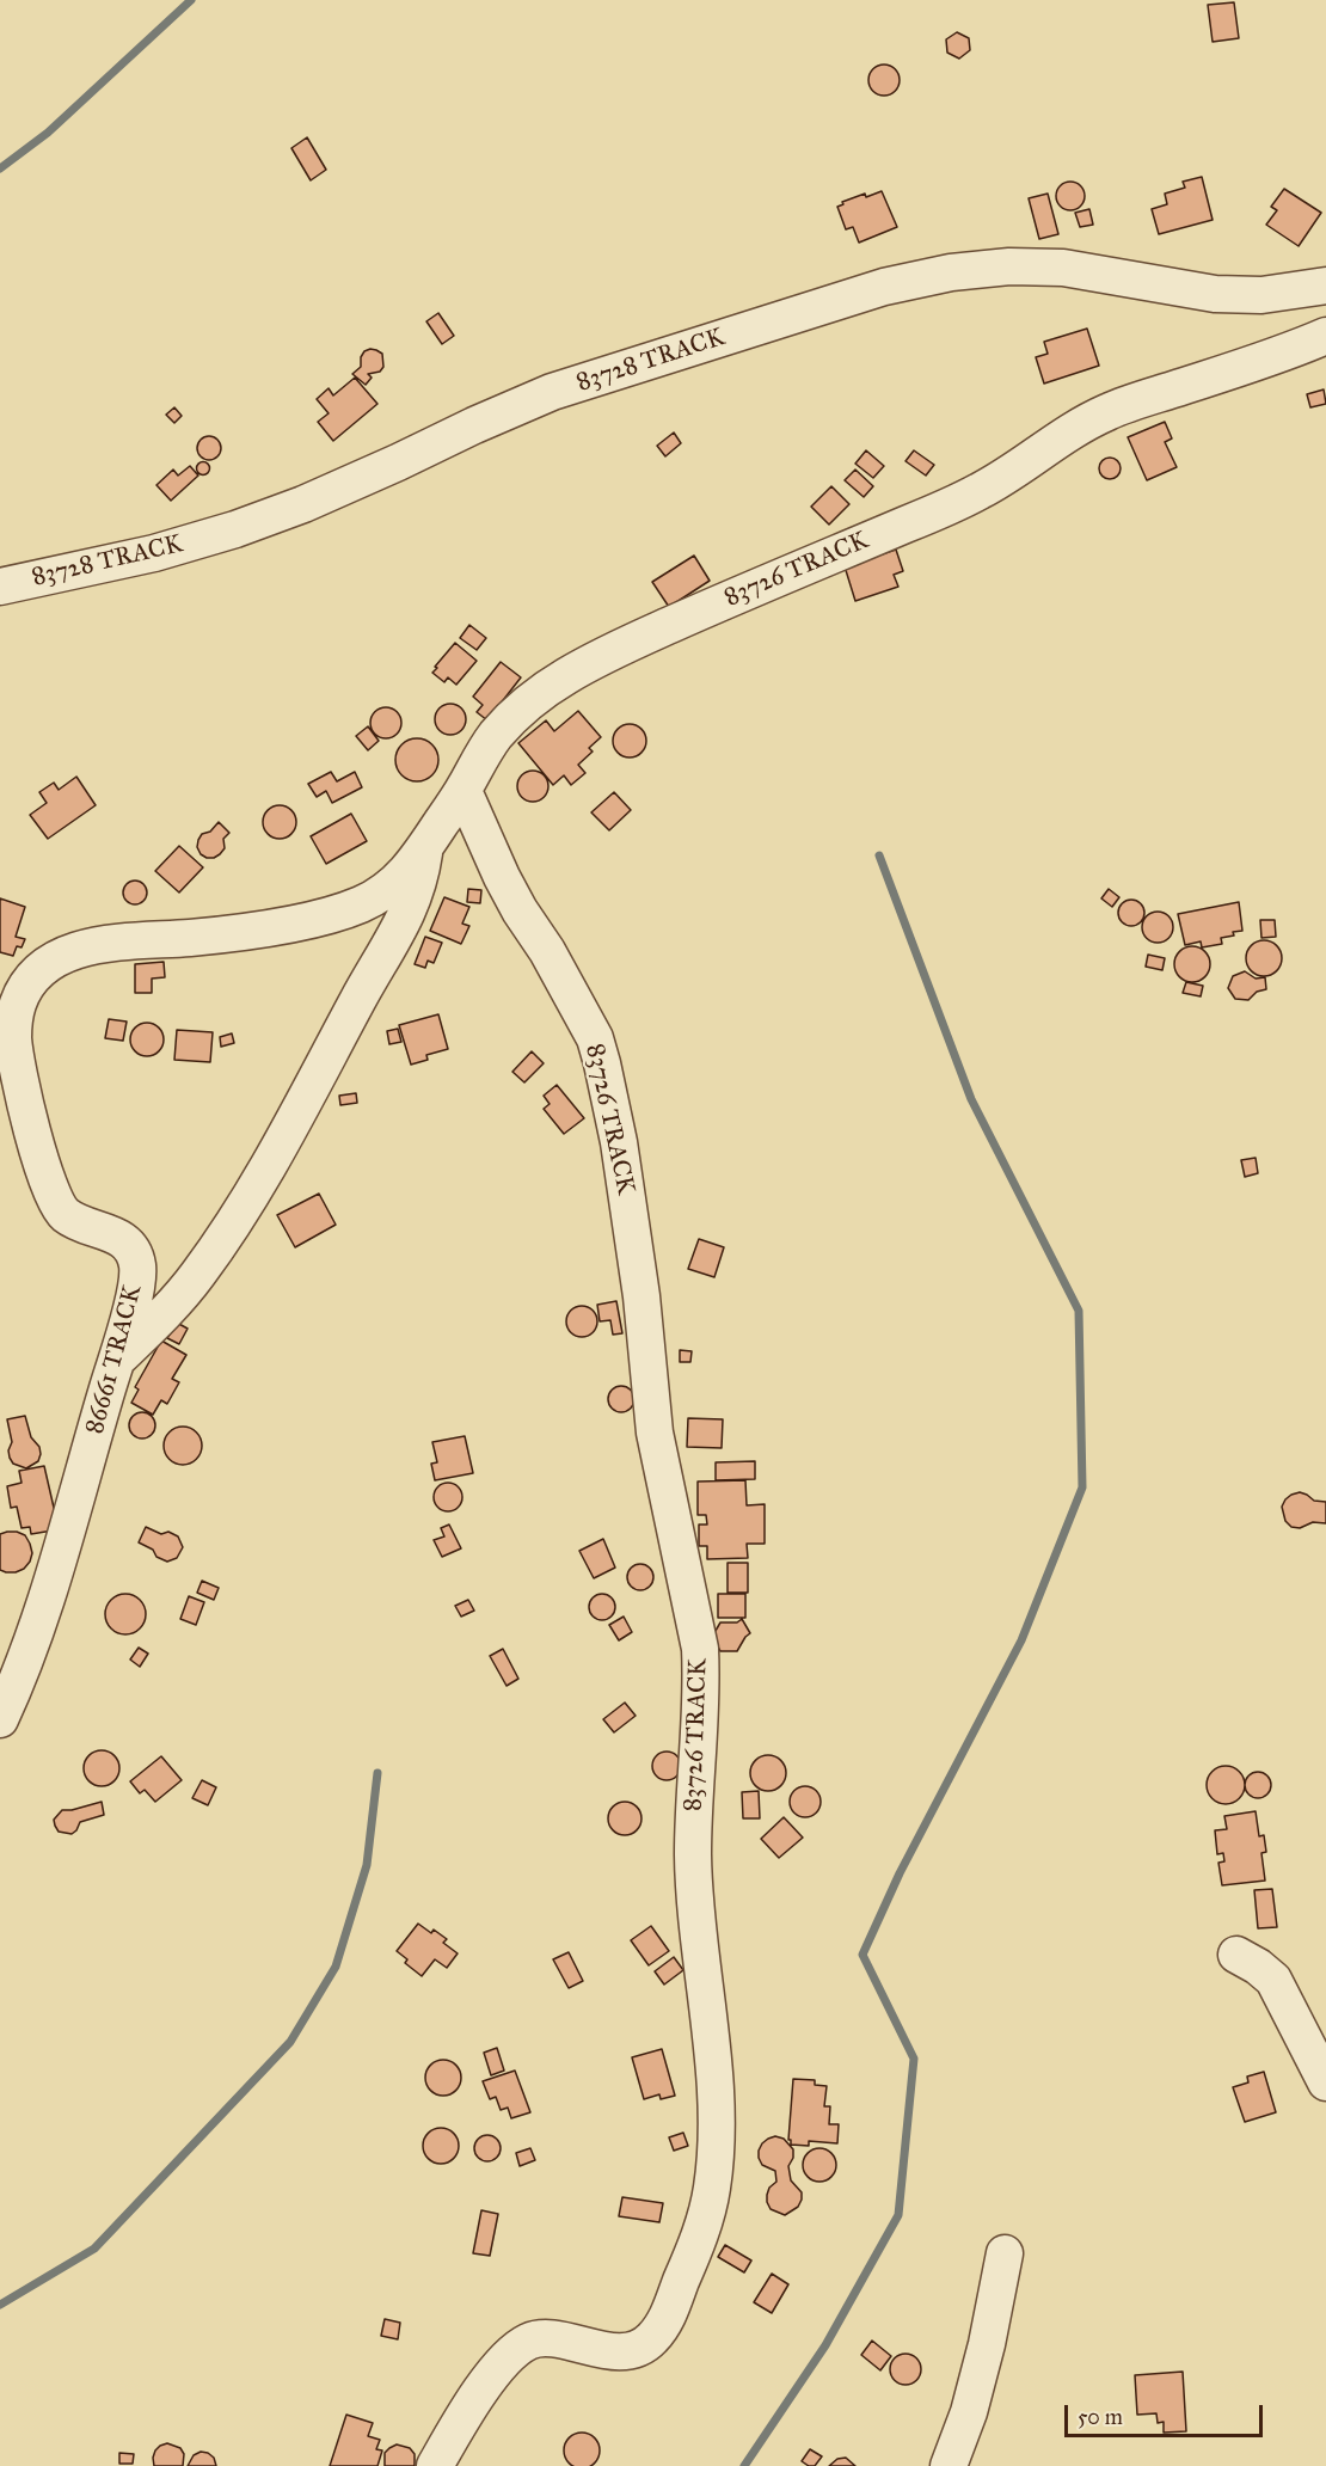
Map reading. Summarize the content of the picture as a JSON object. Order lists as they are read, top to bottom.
{
  "streets": {
    "street": ["83728 TRACK", "83726 TRACK", "86661 TRACK"]
  },
  "crossings": [
    ["83726 TRACK", "86661 TRACK"]
  ],
  "scale_bar": "50 m"
}
